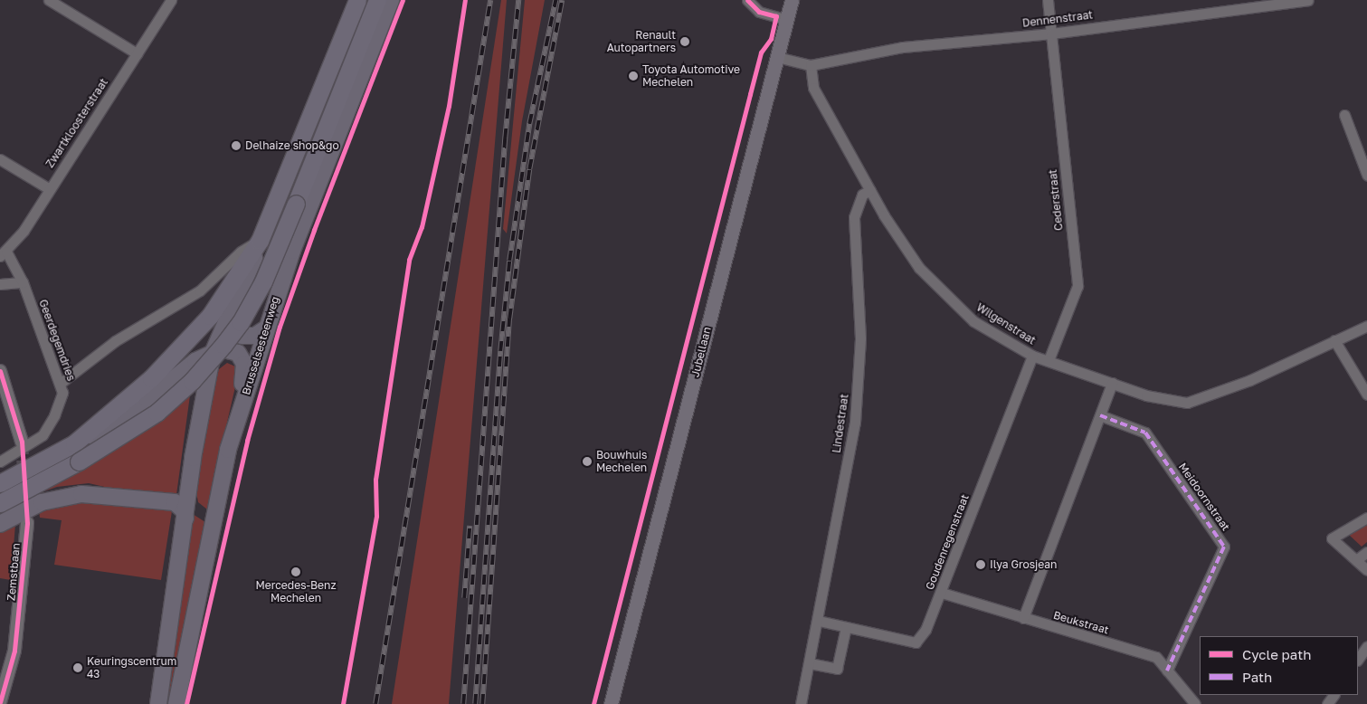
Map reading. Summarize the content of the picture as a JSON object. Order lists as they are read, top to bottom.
{
  "streets": {
    "main road": ["Brusselsesteenweg", "Jubellaan"],
    "street": [
      "Dennenstraat",
      "Zwartkloosterstraat",
      "Cederstraat",
      "Wilgenstraat",
      "Geerdegemdries",
      "Lindestraat",
      "Meidoornstraat",
      "Goudenregenstraat",
      "Zemstbaan",
      "Beukstraat"
    ]
  },
  "crossings": [
    ["Dennenstraat", "Cederstraat"],
    ["Dennenstraat", "Wilgenstraat"],
    ["Zwartkloosterstraat", "Geerdegemdries"],
    ["Cederstraat", "Wilgenstraat"],
    ["Wilgenstraat", "Lindestraat"],
    ["Wilgenstraat", "Goudenregenstraat"],
    ["Lindestraat", "Goudenregenstraat"],
    ["Meidoornstraat", "Beukstraat"],
    ["Goudenregenstraat", "Beukstraat"]
  ],
  "places": [
    "Renault Autopartners",
    "Toyota Automotive Mechelen",
    "Delhaize shop&go",
    "Bouwhuis Mechelen",
    "Ilya Grosjean",
    "Mercedes-Benz Mechelen",
    "Keuringscentrum 43"
  ],
  "legend": ["Cycle path", "Path"]
}
